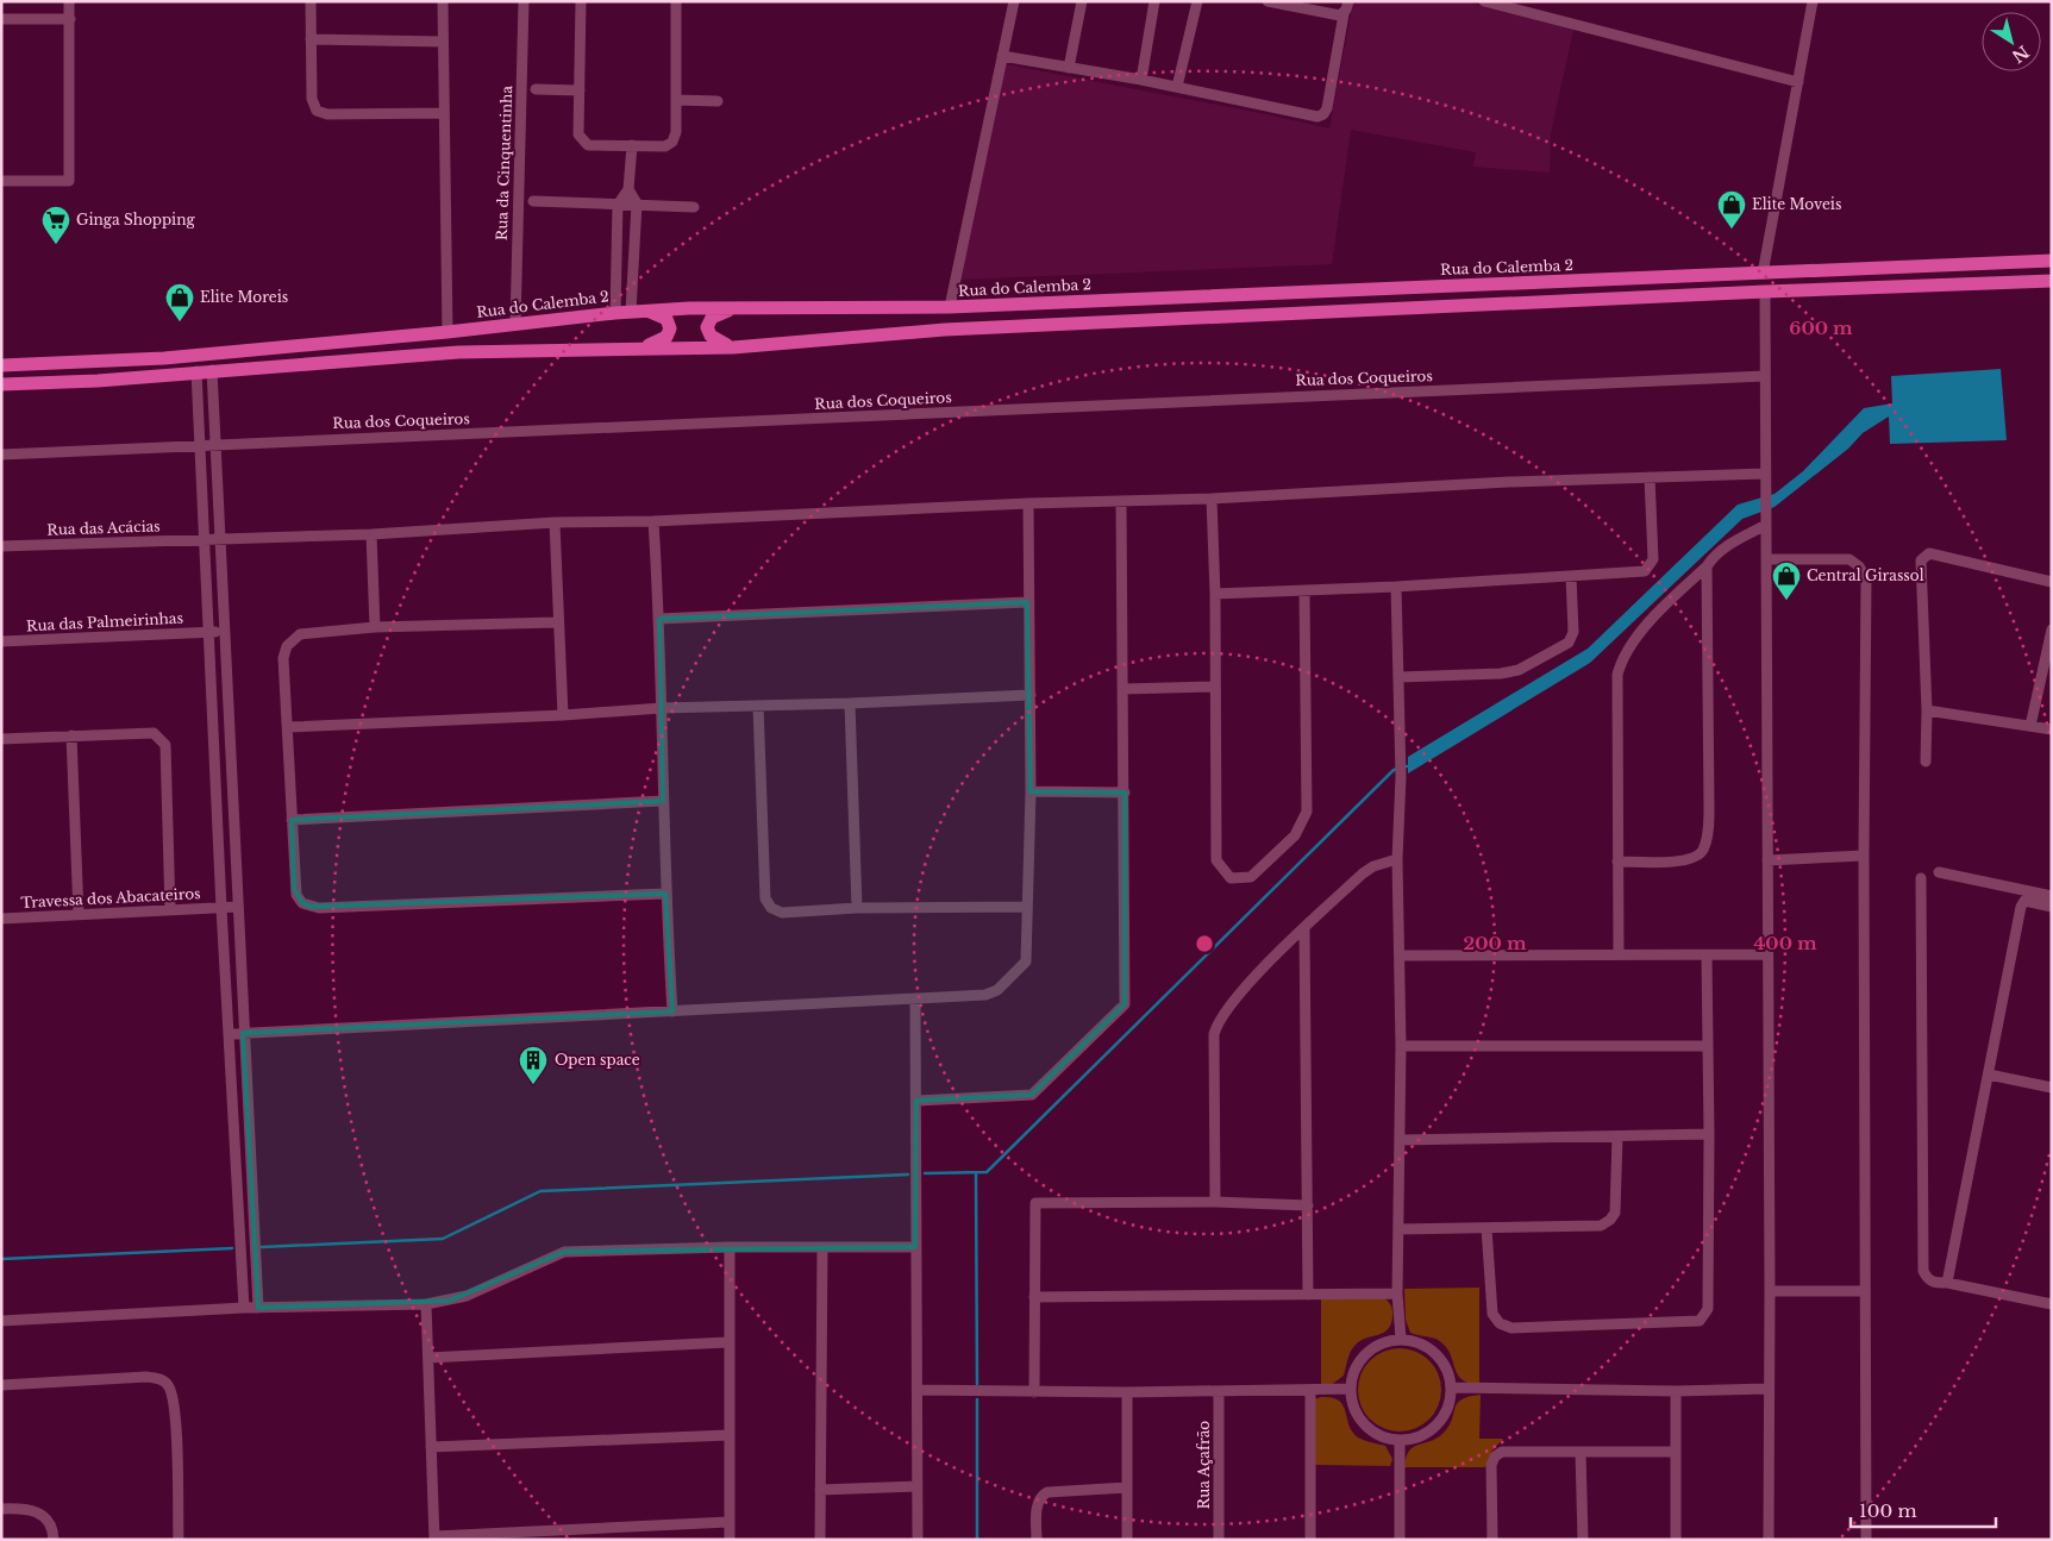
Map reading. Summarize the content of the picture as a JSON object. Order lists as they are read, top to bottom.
{
  "streets": {
    "main road": ["Rua do Calemba 2"],
    "street": [
      "Rua da Cinquentinha",
      "Rua dos Coqueiros",
      "Rua das Acácias",
      "Rua das Palmeirinhas",
      "Travessa dos Abacateiros",
      "Rua Açafrão"
    ]
  },
  "crossings": [
    ["Rua da Cinquentinha", "Rua do Calemba 2"]
  ],
  "places": {
    "shop": ["Elite Moveis", "Elite Moreis", "Central Girassol"],
    "supermarket": ["Ginga Shopping"],
    "building": ["Open space"]
  },
  "scale_bar": "100 m",
  "north": "bottom right",
  "rings": ["600 m", "200 m", "400 m"]
}
